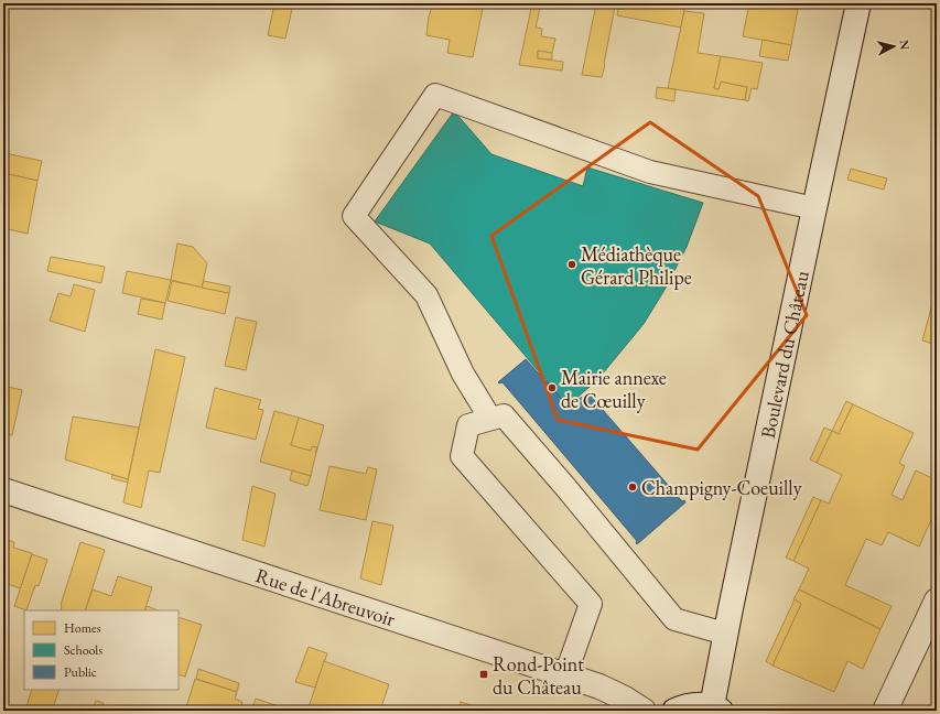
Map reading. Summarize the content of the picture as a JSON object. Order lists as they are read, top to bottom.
{
  "streets": {
    "street": ["Boulevard du Château", "Rue de l'Abreuvoir"]
  },
  "places": {
    "other": ["Médiathèque Gérard Philipe", "Mairie annexe de Cœuilly", "Champigny-Coeuilly"],
    "transit": ["Rond-Point du Château"]
  },
  "legend": ["Homes", "Schools", "Public"],
  "north": "right"
}
